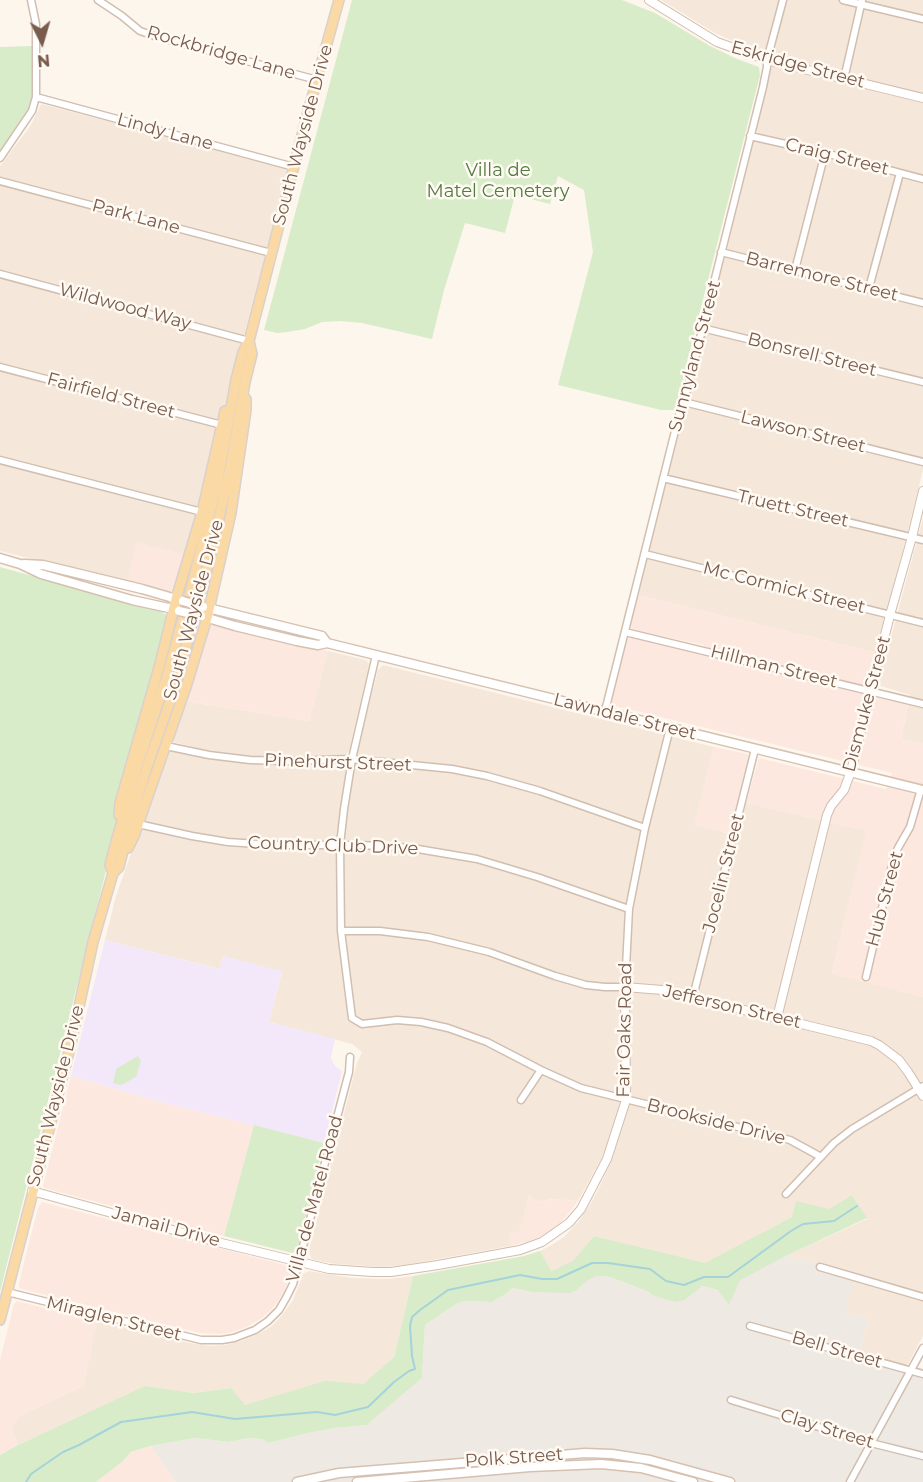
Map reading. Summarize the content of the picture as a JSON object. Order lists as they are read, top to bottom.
{
  "streets": {
    "main road": ["South Wayside Drive", "Lawndale Street", "Polk Street"],
    "street": [
      "Rockbridge Lane",
      "Eskridge Street",
      "Lindy Lane",
      "Craig Street",
      "Park Lane",
      "Barremore Street",
      "Wildwood Way",
      "Bonsrell Street",
      "Sunnyland Street",
      "Fairfield Street",
      "Lawson Street",
      "Truett Street",
      "Mc Cormick Street",
      "Hillman Street",
      "Dismuke Street",
      "Pinehurst Street",
      "Country Club Drive",
      "Jocelin Street",
      "Hub Street",
      "Jefferson Street",
      "Fair Oaks Road",
      "Brookside Drive",
      "Villa de Matel Road",
      "Jamail Drive",
      "Miraglen Street",
      "Bell Street",
      "Clay Street"
    ]
  },
  "crossings": [
    ["Rockbridge Lane", "South Wayside Drive"],
    ["Eskridge Street", "Sunnyland Street"],
    ["Lindy Lane", "South Wayside Drive"],
    ["South Wayside Drive", "Park Lane"],
    ["South Wayside Drive", "Wildwood Way"],
    ["South Wayside Drive", "Jamail Drive"],
    ["South Wayside Drive", "Miraglen Street"],
    ["Craig Street", "Sunnyland Street"],
    ["Barremore Street", "Sunnyland Street"],
    ["Bonsrell Street", "Sunnyland Street"],
    ["Sunnyland Street", "Lawson Street"],
    ["Sunnyland Street", "Truett Street"],
    ["Sunnyland Street", "Mc Cormick Street"],
    ["Sunnyland Street", "Hillman Street"],
    ["Sunnyland Street", "Lawndale Street"],
    ["Truett Street", "Dismuke Street"],
    ["Mc Cormick Street", "Dismuke Street"],
    ["Hillman Street", "Dismuke Street"],
    ["Dismuke Street", "Lawndale Street"],
    ["Dismuke Street", "Jefferson Street"],
    ["Lawndale Street", "Jocelin Street"],
    ["Lawndale Street", "Hub Street"],
    ["Lawndale Street", "Fair Oaks Road"],
    ["Pinehurst Street", "Fair Oaks Road"],
    ["Country Club Drive", "Fair Oaks Road"],
    ["Jocelin Street", "Jefferson Street"],
    ["Jefferson Street", "Fair Oaks Road"],
    ["Jefferson Street", "Brookside Drive"],
    ["Fair Oaks Road", "Brookside Drive"],
    ["Fair Oaks Road", "Villa de Matel Road"],
    ["Fair Oaks Road", "Jamail Drive"],
    ["Villa de Matel Road", "Jamail Drive"],
    ["Villa de Matel Road", "Miraglen Street"]
  ],
  "parks": ["Villa de Matel Cemetery"],
  "north": "bottom"
}
